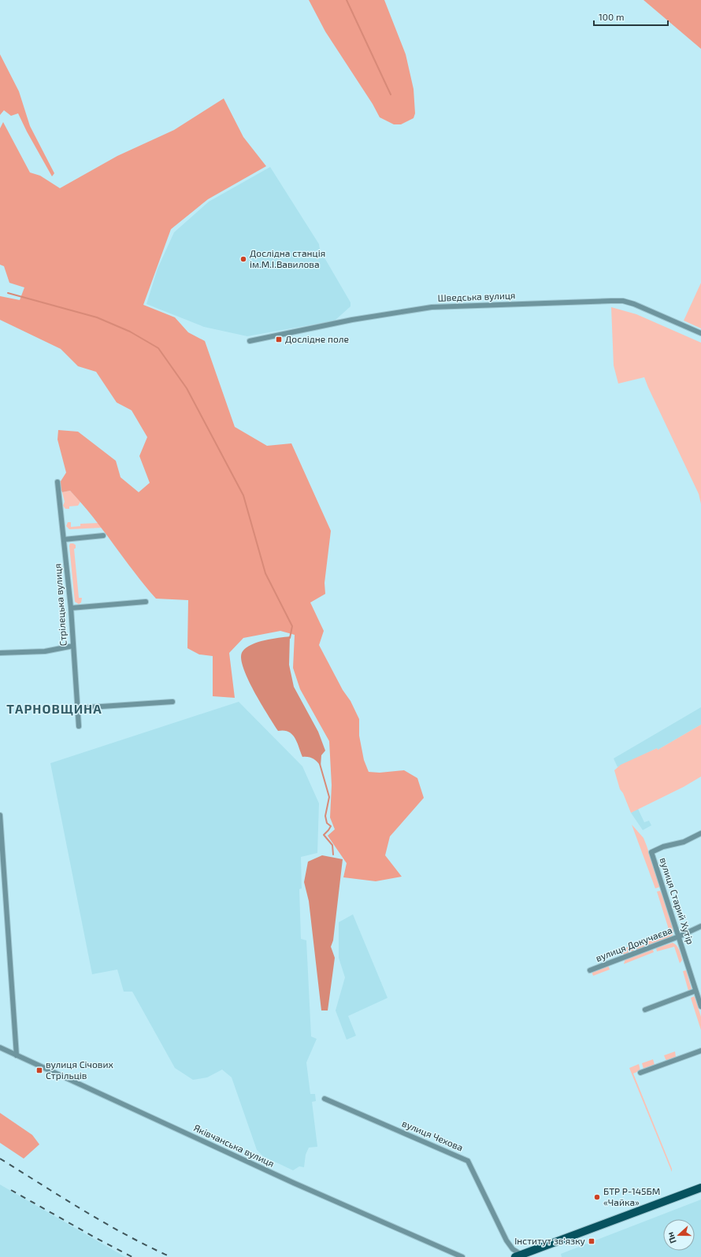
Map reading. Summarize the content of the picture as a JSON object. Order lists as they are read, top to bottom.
{
  "streets": {
    "street": [
      "Шведська вулиця",
      "Стрілецька вулиця",
      "вулиця Старий Хутір",
      "вулиця Докучаєва",
      "вулиця Чехова",
      "Яківчанська вулиця"
    ]
  },
  "crossings": [
    ["вулиця Старий Хутір", "вулиця Докучаєва"]
  ],
  "districts": ["ТАРНОВЩИНА"],
  "places": {
    "other": ["Дослідна станція ім.М.І.Вавилова", "БТР Р-145БМ «Чайка»"],
    "transit": ["Дослідне поле", "вулиця Січових Стрільців", "Інститут зв'язку"]
  },
  "scale_bar": "100 m",
  "north": "left"
}
